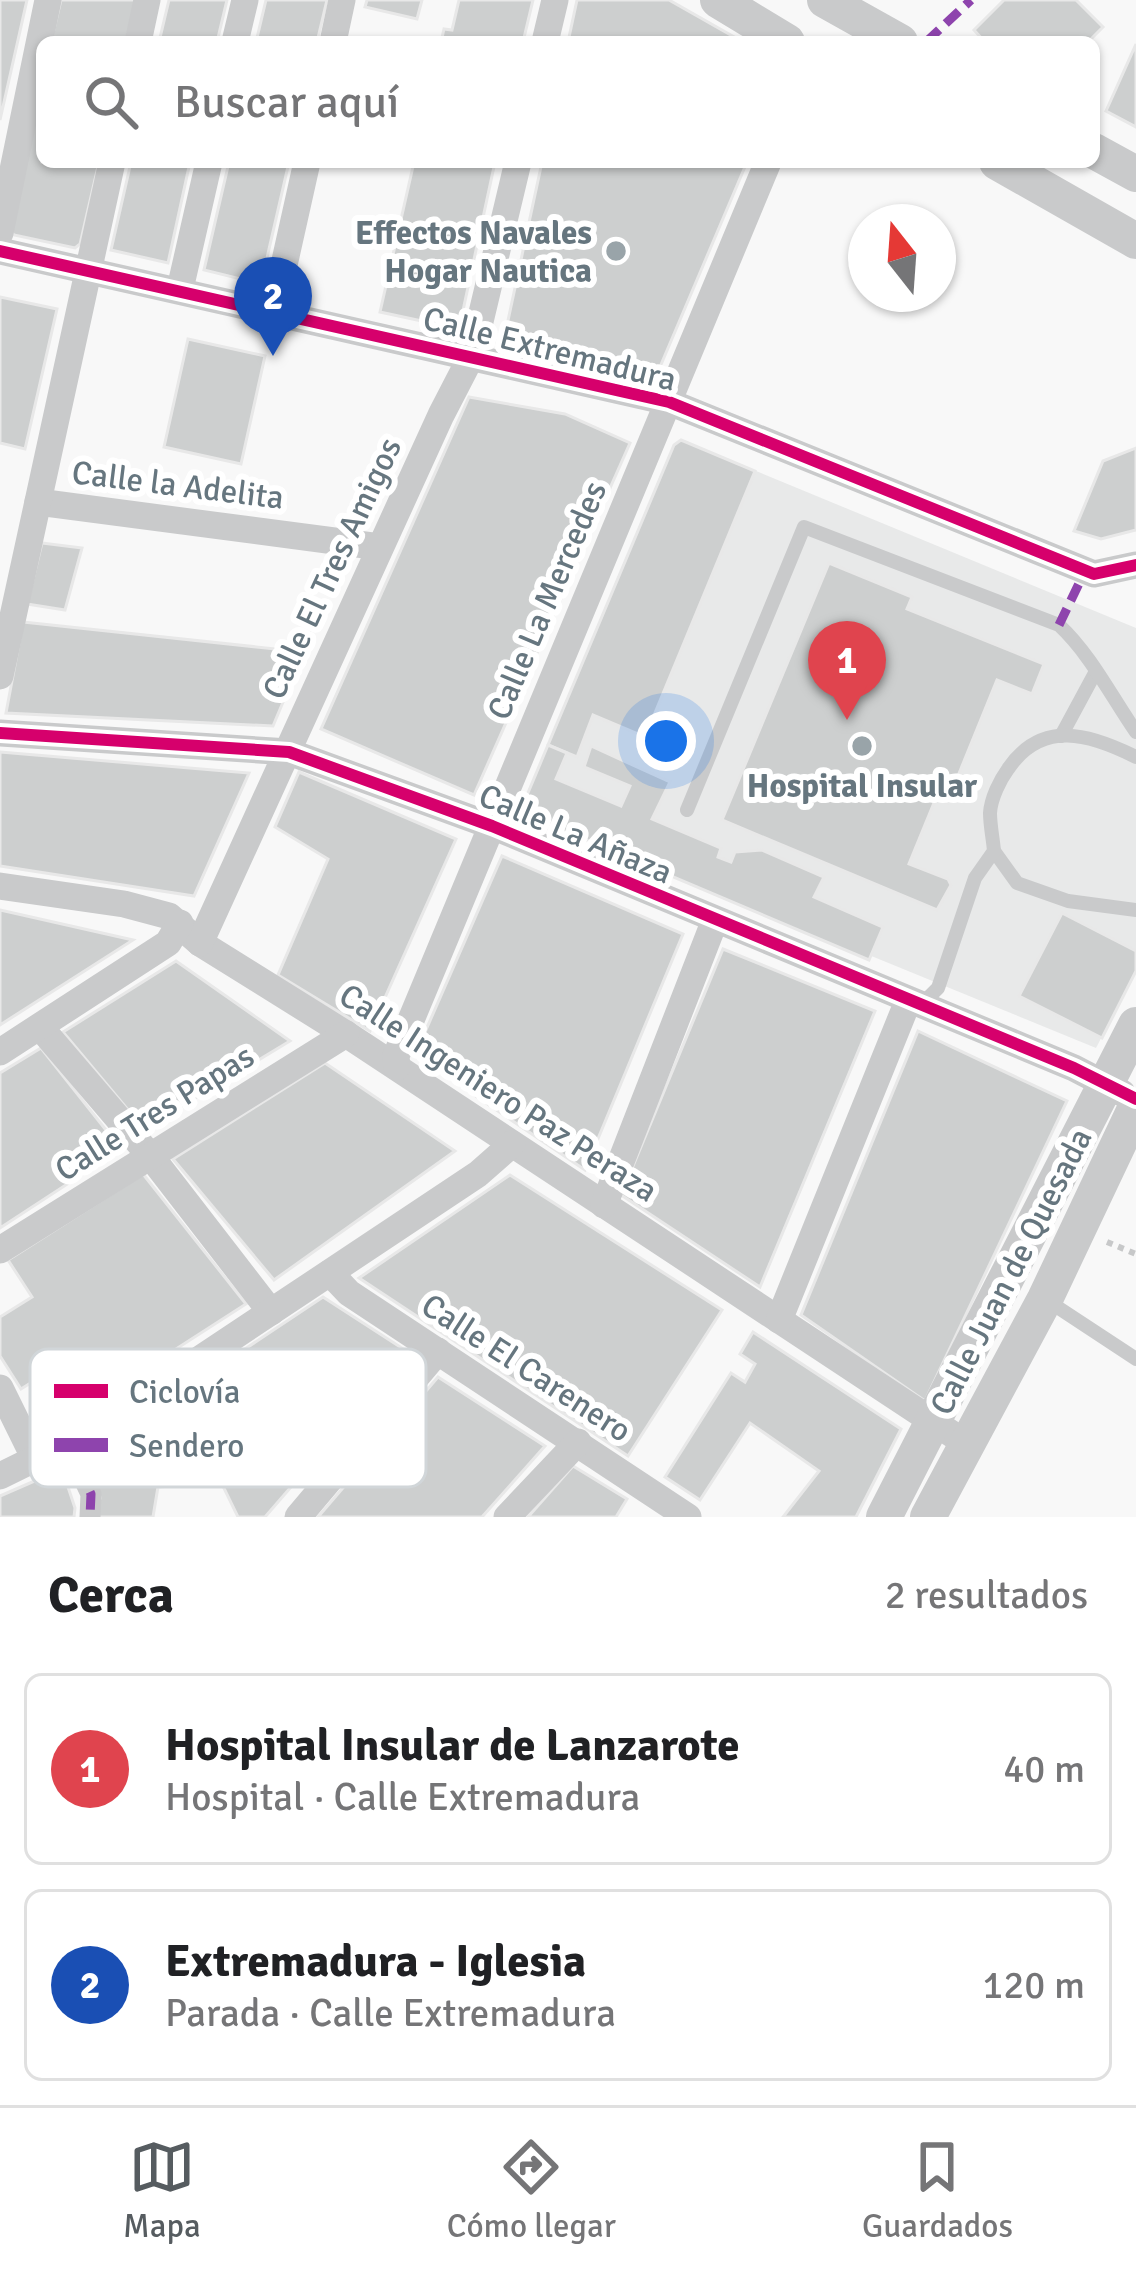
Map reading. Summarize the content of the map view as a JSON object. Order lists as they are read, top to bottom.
{
  "streets": {
    "street": [
      "Calle Extremadura",
      "Calle la Adelita",
      "Calle El Tres Amigos",
      "Calle La Mercedes",
      "Calle La Añaza",
      "Calle Ingeniero Paz Peraza",
      "Calle Tres Papas",
      "Calle Juan de Quesada",
      "Calle El Carenero"
    ]
  },
  "crossings": [
    ["Calle Extremadura", "Calle El Tres Amigos"],
    ["Calle Extremadura", "Calle La Mercedes"],
    ["Calle la Adelita", "Calle El Tres Amigos"],
    ["Calle El Tres Amigos", "Calle La Añaza"],
    ["Calle El Tres Amigos", "Calle Ingeniero Paz Peraza"],
    ["Calle La Mercedes", "Calle La Añaza"],
    ["Calle La Mercedes", "Calle Ingeniero Paz Peraza"],
    ["Calle La Añaza", "Calle Juan de Quesada"],
    ["Calle Ingeniero Paz Peraza", "Calle Tres Papas"],
    ["Calle Ingeniero Paz Peraza", "Calle Juan de Quesada"]
  ],
  "places": ["Effectos Navales Hogar Nautica", "Hospital Insular"],
  "legend": ["Ciclovía", "Sendero"],
  "north": "top",
  "page": {
    "search": "Buscar aquí",
    "pins": ["2", "1"],
    "heading": ["Cerca", "2 resultados"],
    "list": [
      {
        "mark": "1",
        "name": "Hospital Insular de Lanzarote",
        "note": "Hospital · Calle Extremadura",
        "value": "40 m"
      },
      {
        "mark": "2",
        "name": "Extremadura - Iglesia",
        "note": "Parada · Calle Extremadura",
        "value": "120 m"
      }
    ],
    "nav": ["Mapa", "Cómo llegar", "Guardados"]
  }
}
